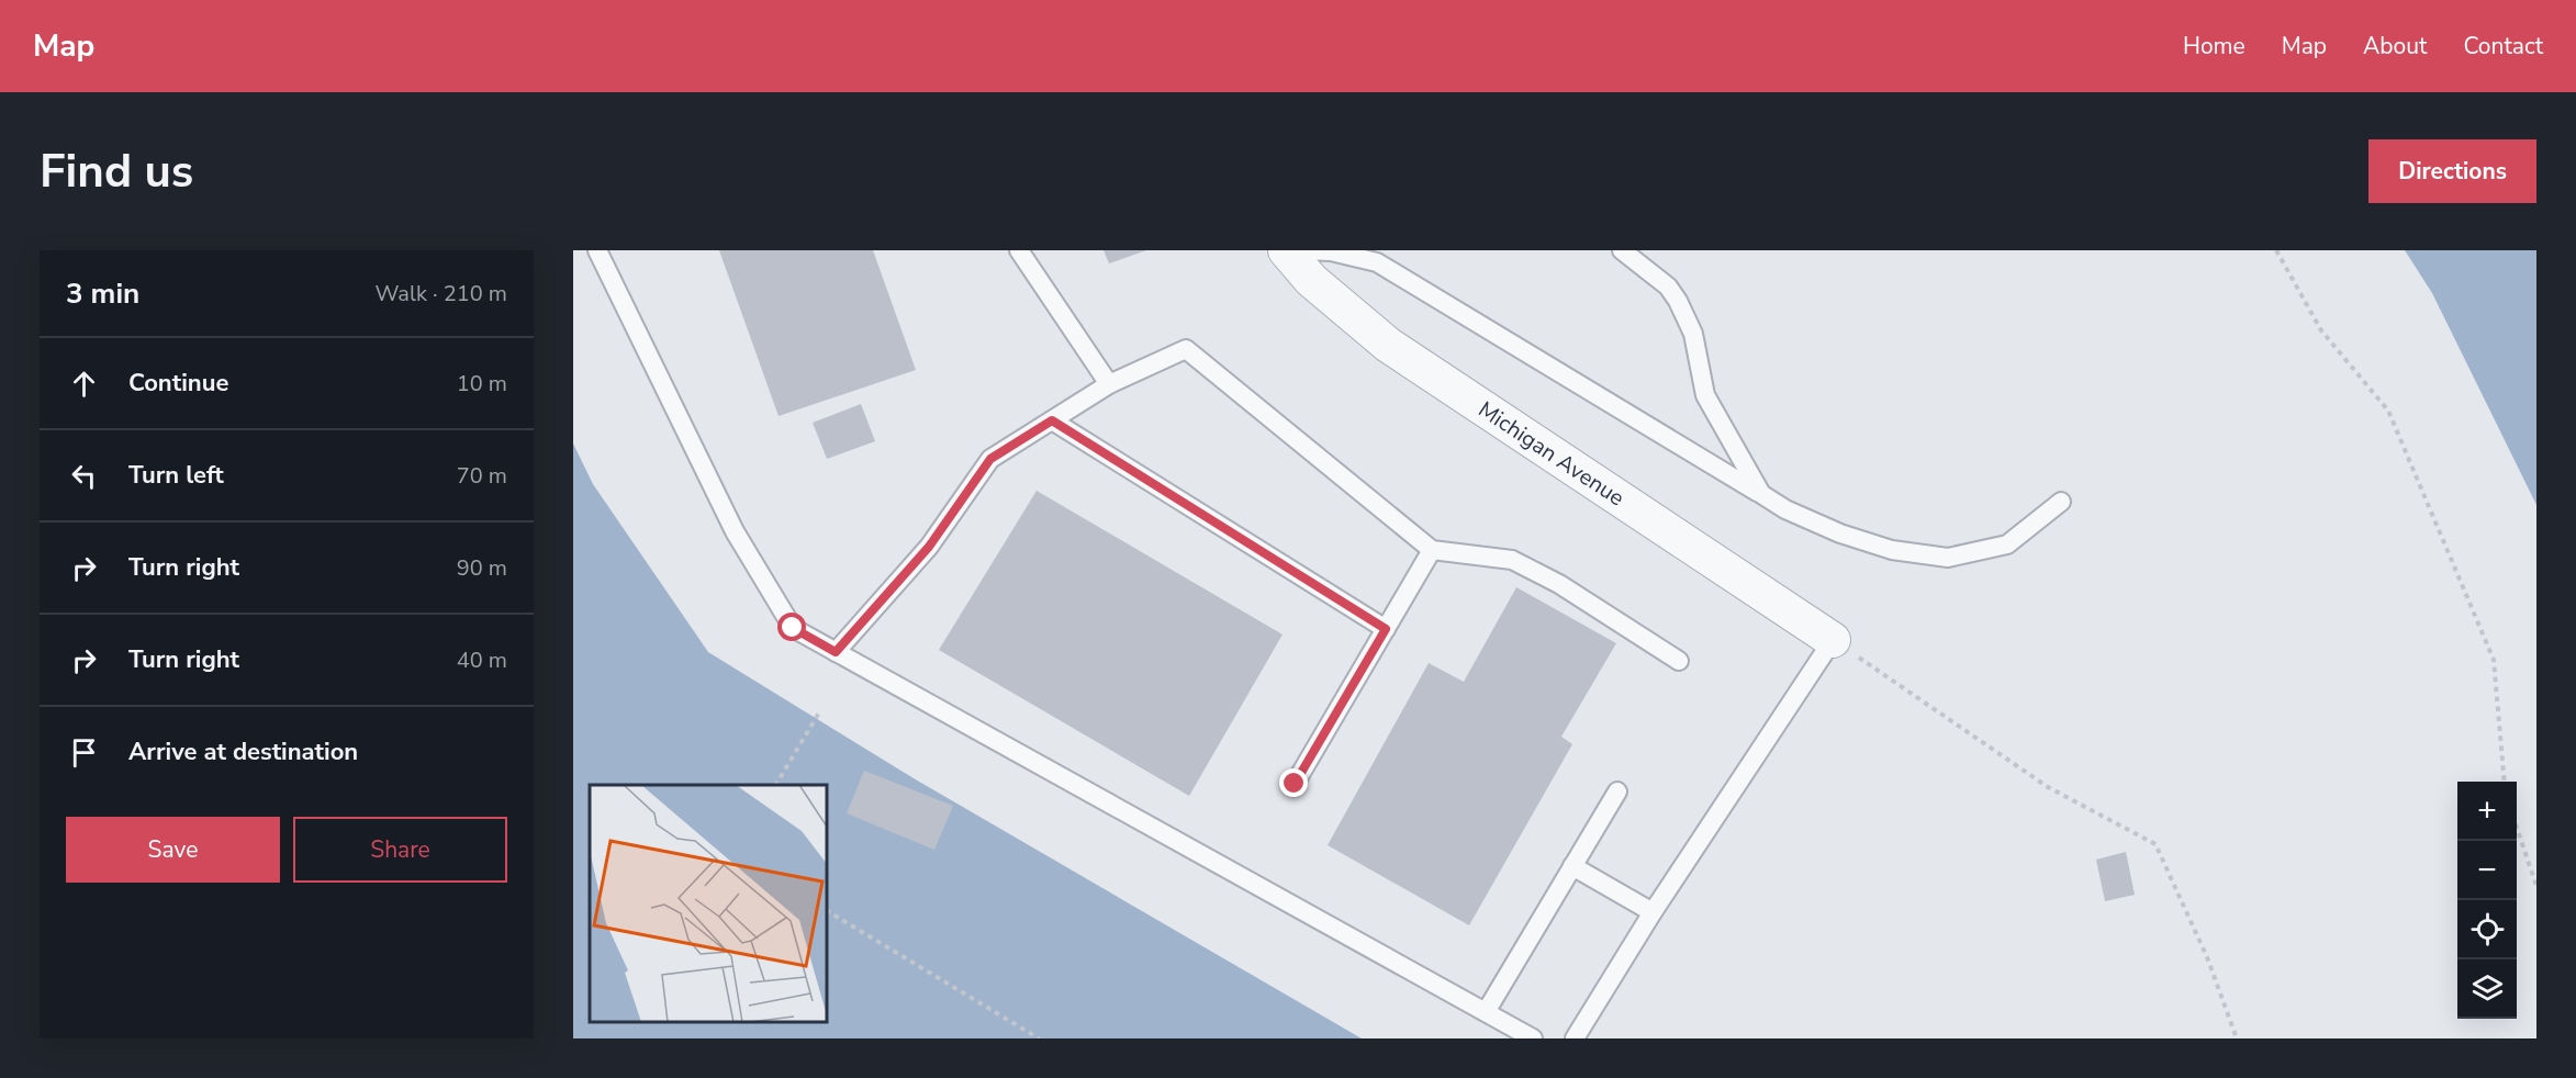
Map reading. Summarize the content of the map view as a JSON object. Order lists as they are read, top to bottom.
{
  "streets": {
    "street": ["Michigan Avenue"]
  },
  "page": {
    "header": "Map",
    "nav": [
      "Home",
      "Map",
      "About",
      "Contact"
    ],
    "buttons": [
      "Directions",
      ["Save", "Share"]
    ],
    "title": "Find us",
    "heading": ["3 min", "Walk · 210 m"],
    "list": [
      ["Continue", "10 m"],
      ["Turn left", "70 m"],
      ["Turn right", "90 m"],
      ["Turn right", "40 m"],
      "Arrive at destination"
    ],
    "map_buttons": ["+", "−"]
  }
}
